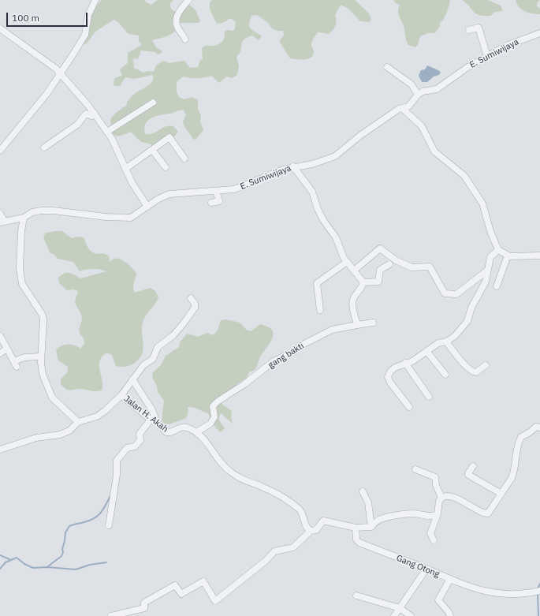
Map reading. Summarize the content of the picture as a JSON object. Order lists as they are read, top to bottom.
{
  "streets": {
    "street": [
      "E. Sumiwijaya",
      "gang bakti",
      "Jalan H. Akah",
      "Gang Otong"
    ]
  },
  "crossings": [
    ["gang bakti", "Jalan H. Akah"]
  ],
  "scale_bar": "100 m"
}
